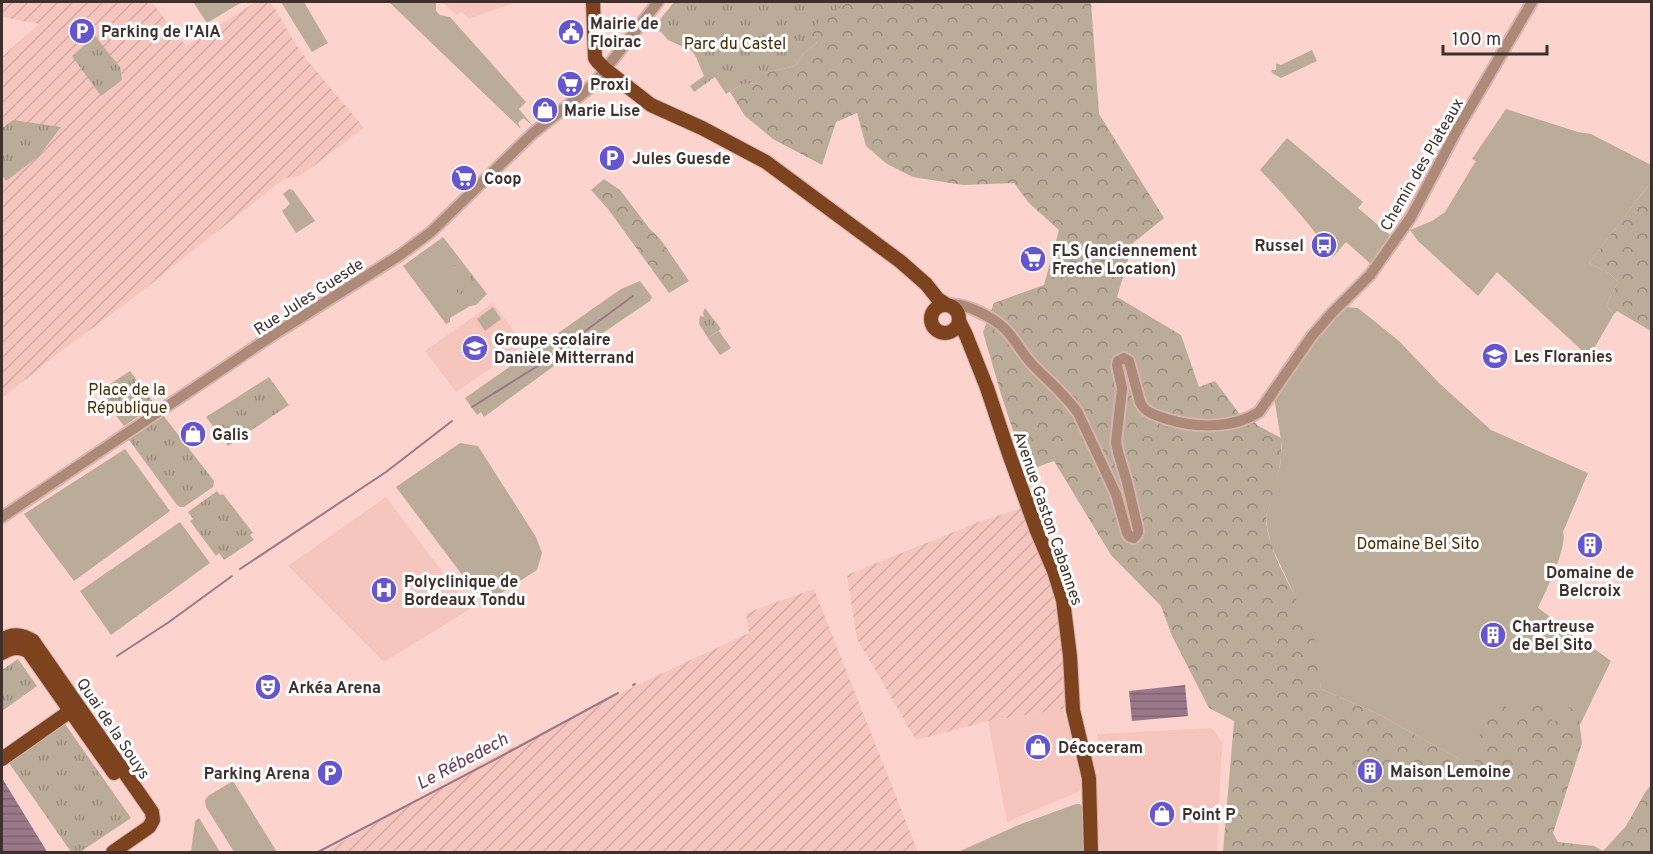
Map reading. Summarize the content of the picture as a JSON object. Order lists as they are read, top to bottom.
{
  "streets": {
    "main road": ["Avenue Gaston Cabannes", "Quai de la Souys"],
    "street": ["Chemin des Plateaux", "Rue Jules Guesde"]
  },
  "crossings": [
    ["Chemin des Plateaux", "Avenue Gaston Cabannes"]
  ],
  "water": ["Le Rébedech"],
  "parks": ["Parc du Castel", "Place de la République", "Domaine Bel Sito"],
  "places": {
    "parking": ["Parking de l'AIA", "Jules Guesde", "Parking Arena"],
    "public building": ["Mairie de Floirac"],
    "supermarket": ["Proxi", "Coop", "FLS (anciennement Freche Location)"],
    "shop": [
      "Marie Lise",
      "Galis",
      "Décoceram",
      "Point P"
    ],
    "bus stop": ["Russel"],
    "school or university": ["Groupe scolaire Danièle Mitterrand", "Les Floranies"],
    "building": ["Domaine de Belcroix", "Chartreuse de Bel Sito", "Maison Lemoine"],
    "hospital": ["Polyclinique de Bordeaux Tondu"],
    "theatre": ["Arkéa Arena"]
  },
  "scale_bar": "100 m"
}
